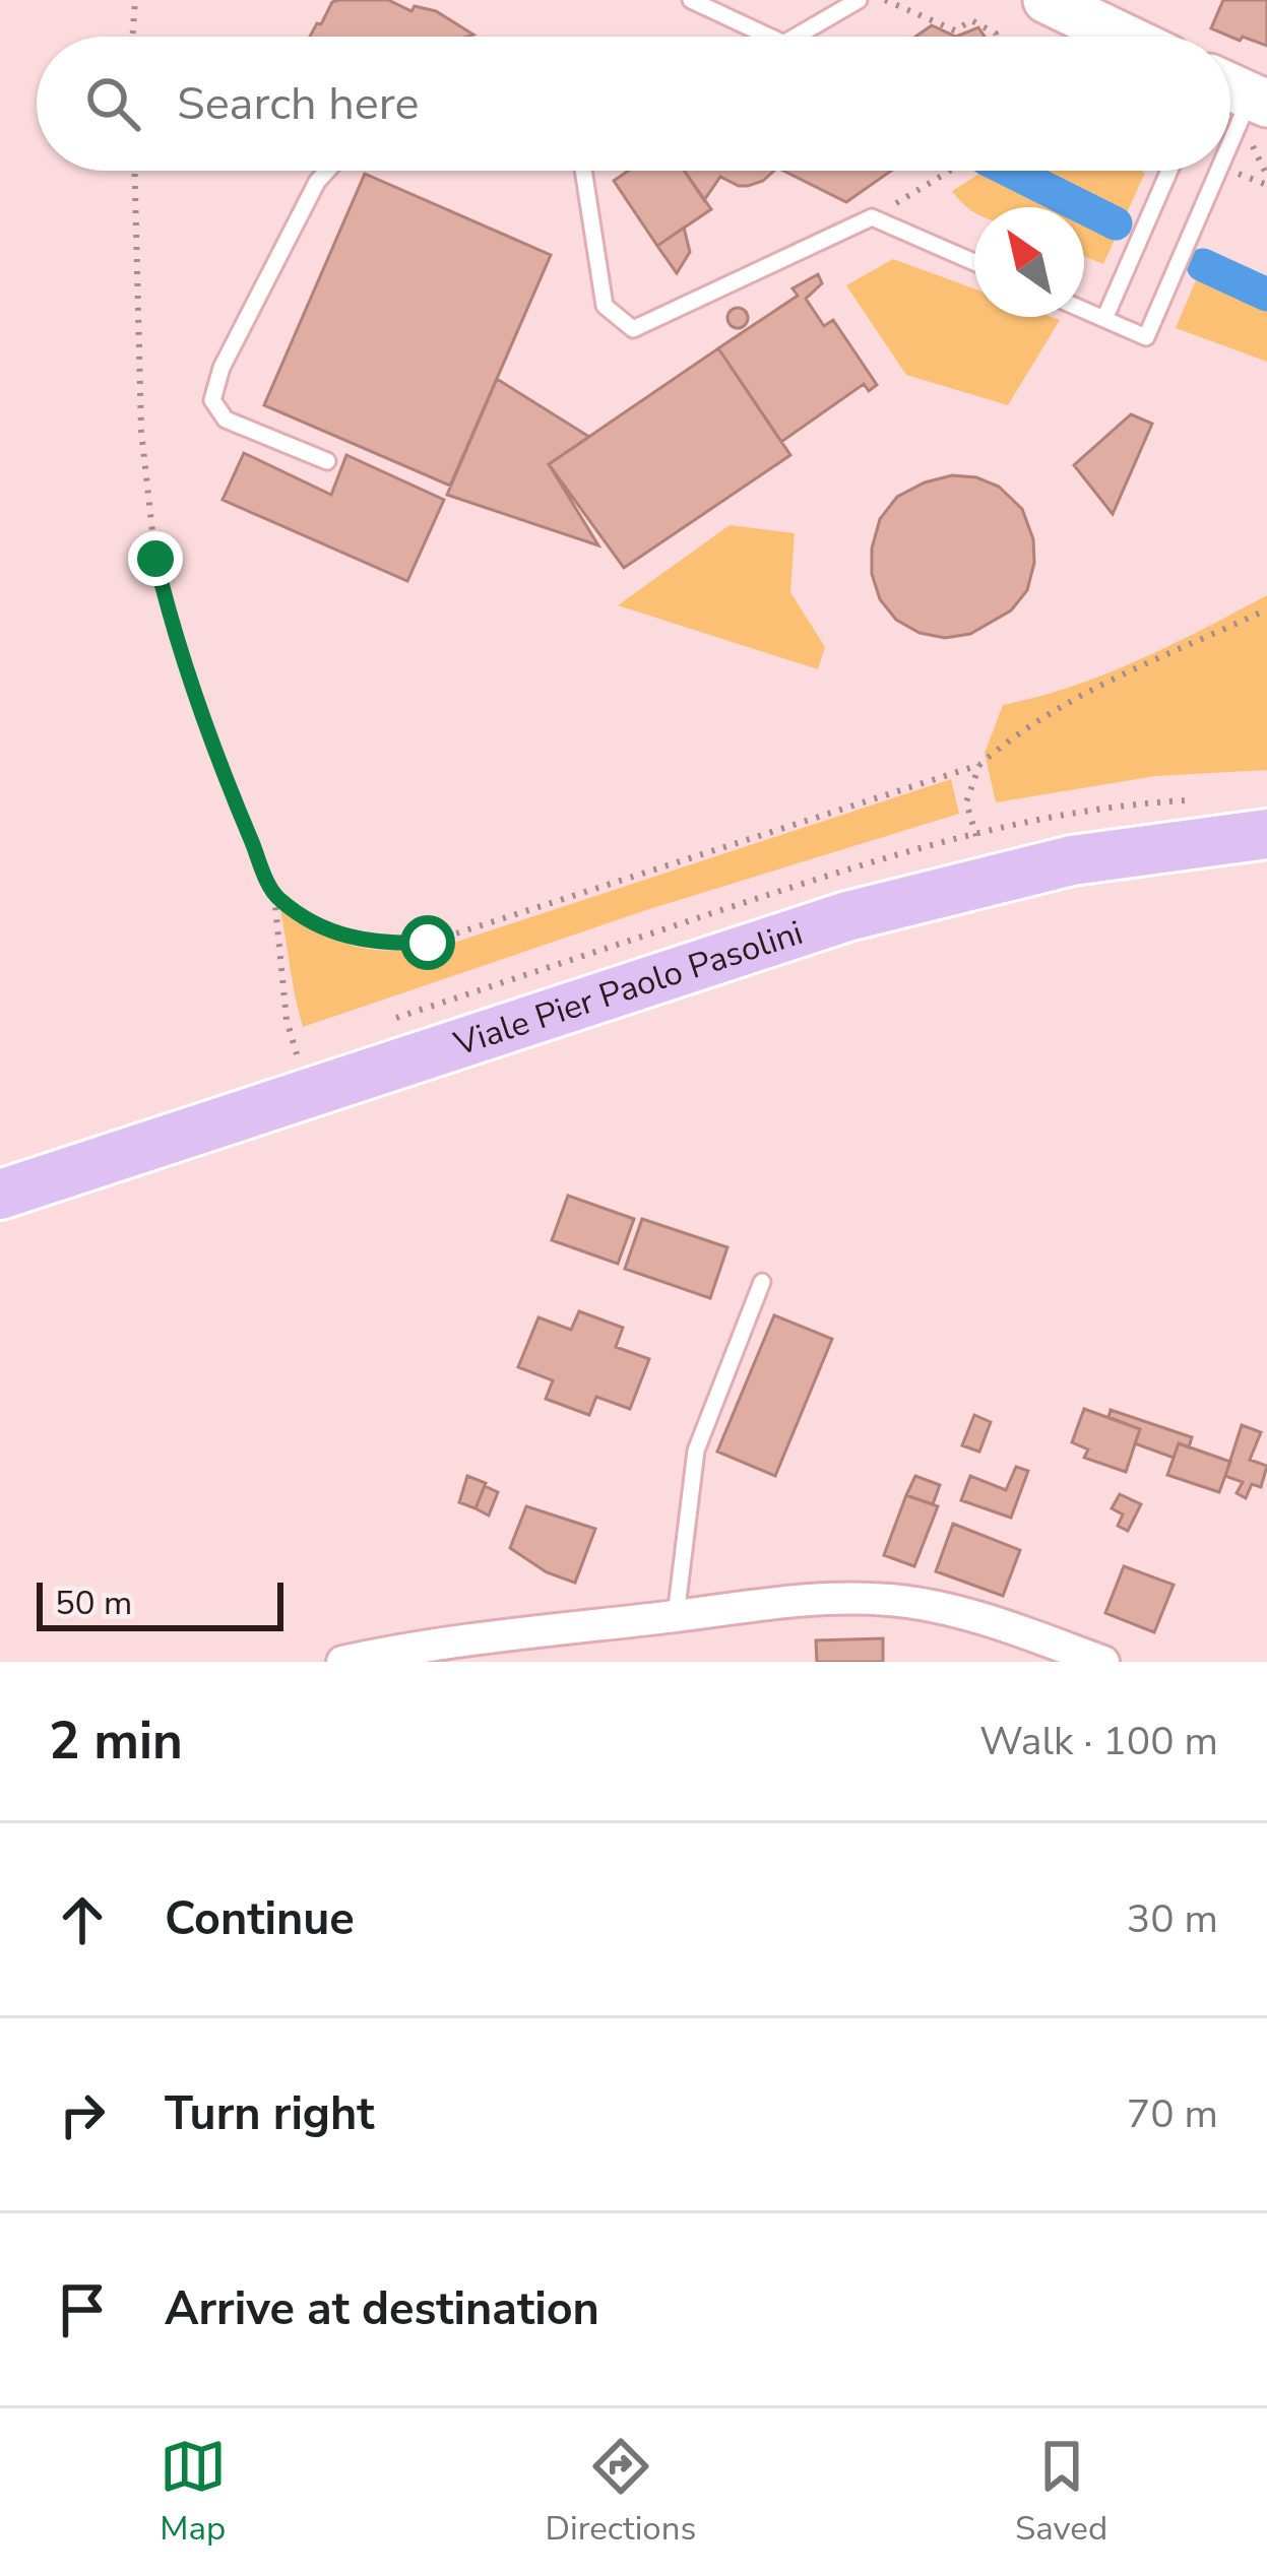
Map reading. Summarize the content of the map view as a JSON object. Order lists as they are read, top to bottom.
{
  "streets": {
    "main road": ["Viale Pier Paolo Pasolini"]
  },
  "scale_bar": "50 m",
  "north": "top left",
  "page": {
    "search": "Search here",
    "scale": "50 m",
    "heading": ["2 min", "Walk · 100 m"],
    "list": [
      ["Continue", "30 m"],
      ["Turn right", "70 m"],
      "Arrive at destination"
    ],
    "nav": ["Map", "Directions", "Saved"]
  }
}
